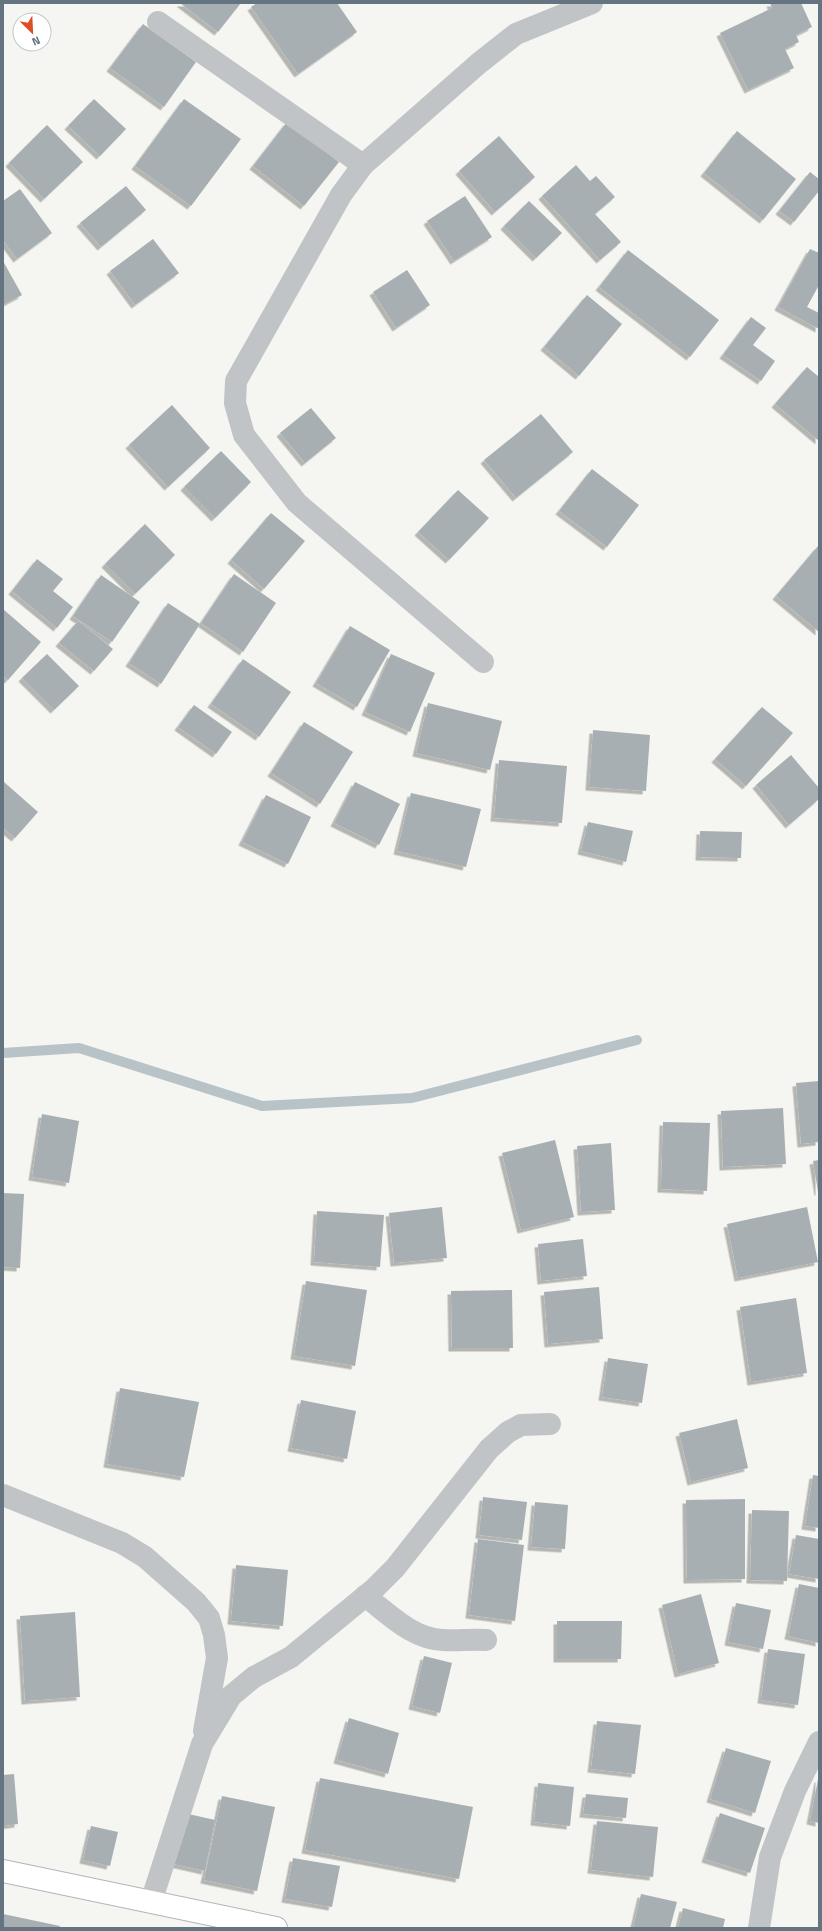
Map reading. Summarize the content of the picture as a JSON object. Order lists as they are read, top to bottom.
{
  "north": "bottom right"
}
